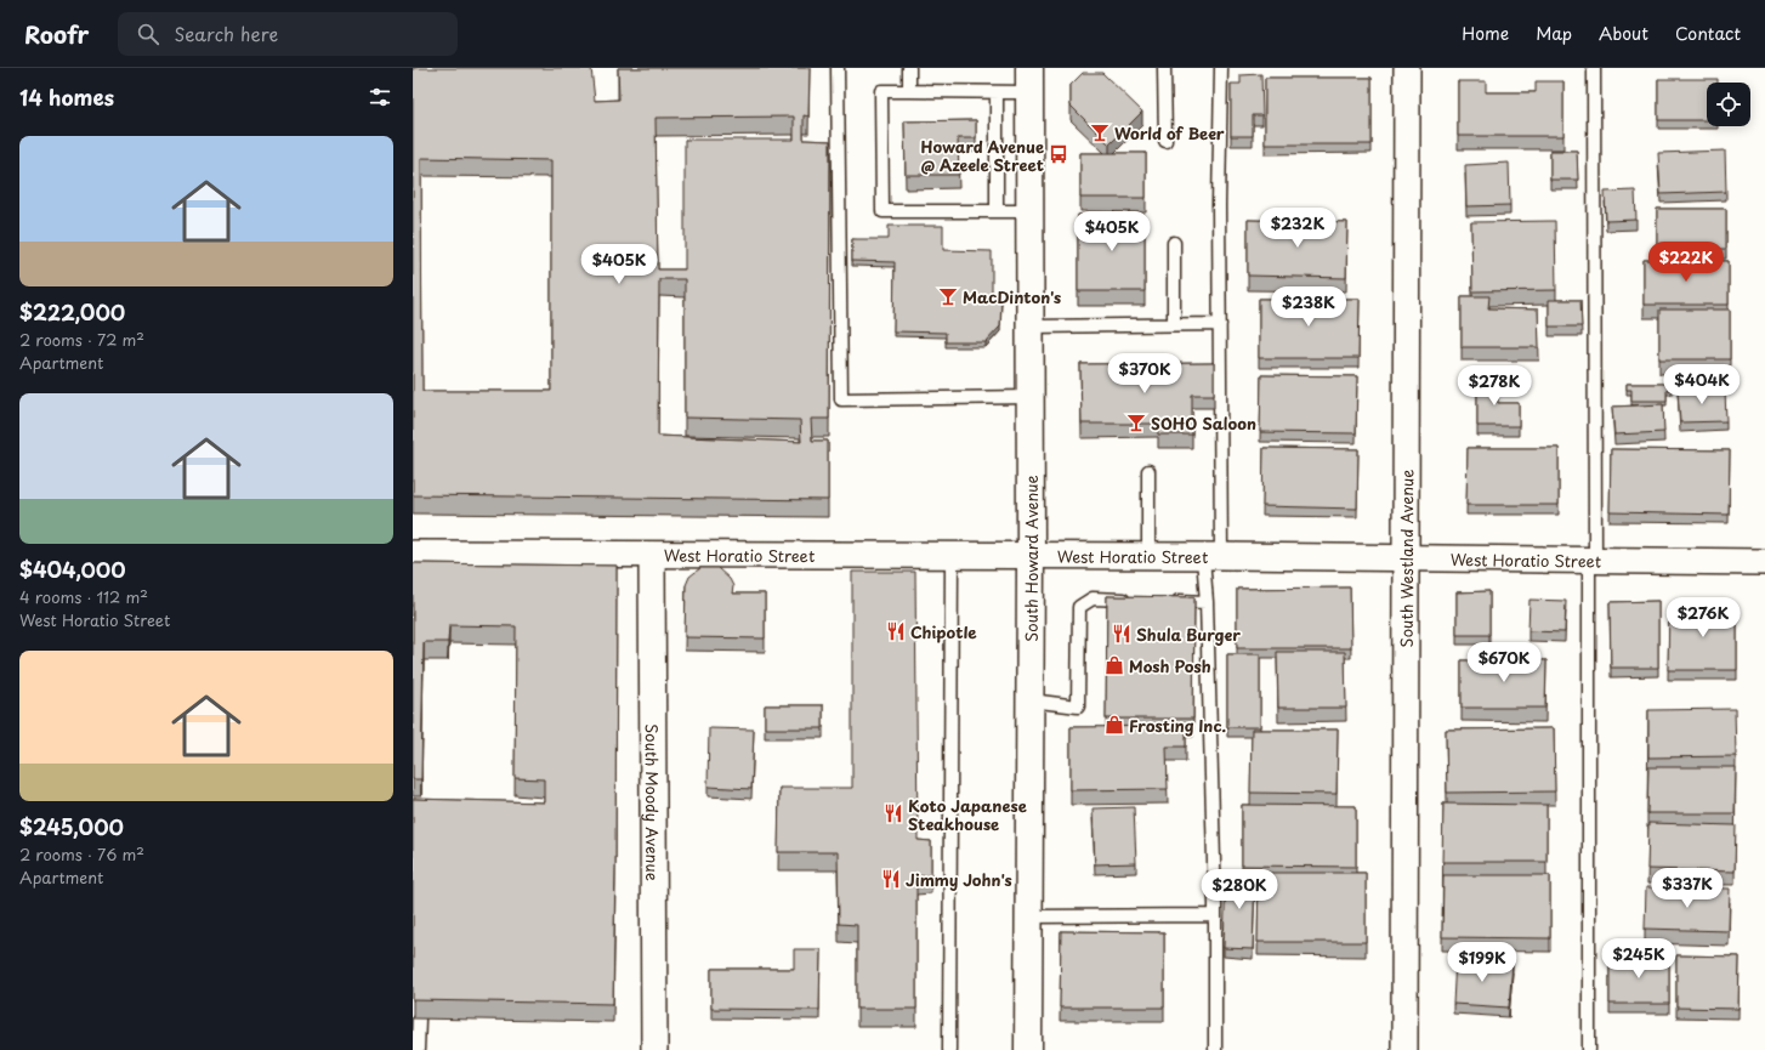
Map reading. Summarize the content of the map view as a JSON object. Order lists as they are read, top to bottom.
{
  "streets": {
    "main road": ["South Howard Avenue"],
    "street": ["West Horatio Street", "South Westland Avenue", "South Moody Avenue"]
  },
  "crossings": [
    ["West Horatio Street", "South Westland Avenue"],
    ["West Horatio Street", "South Howard Avenue"],
    ["West Horatio Street", "South Moody Avenue"]
  ],
  "places": {
    "bar": ["World of Beer", "MacDinton's", "SOHO Saloon"],
    "bus stop": ["Howard Avenue @ Azeele Street"],
    "restaurant": [
      "Chipotle",
      "Shula Burger",
      "Koto Japanese Steakhouse",
      "Jimmy John's"
    ],
    "shop": ["Mosh Posh", "Frosting Inc."]
  },
  "page": {
    "header": "Roofr",
    "search": "Search here",
    "nav": [
      "Home",
      "Map",
      "About",
      "Contact"
    ],
    "heading": "14 homes",
    "list": [
      {
        "name": "$222,000",
        "note": "2 rooms · 72 m² · Apartment"
      },
      {
        "name": "$404,000",
        "note": "4 rooms · 112 m² · West Horatio Street"
      },
      {
        "name": "$245,000",
        "note": "2 rooms · 76 m² · Apartment"
      }
    ],
    "price": [
      "$232K",
      "$405K",
      "$222K",
      "$405K",
      "$238K",
      "$370K",
      "$404K",
      "$278K",
      "$276K",
      "$670K",
      "$337K",
      "$280K",
      "$245K",
      "$199K"
    ]
  }
}
